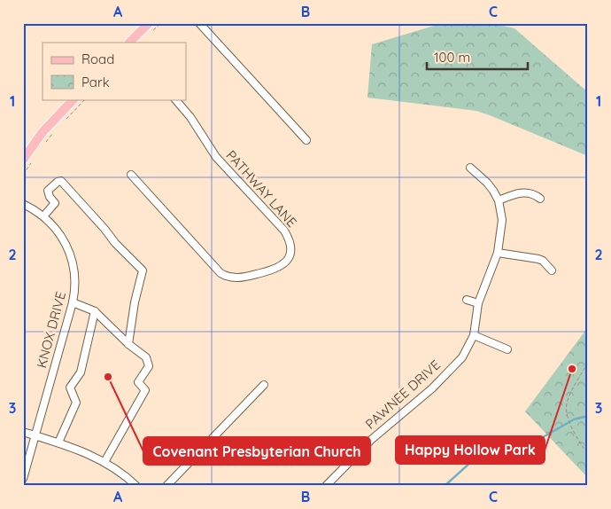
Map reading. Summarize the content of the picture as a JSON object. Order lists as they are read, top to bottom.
{
  "streets": {
    "street": ["PATHWAY LANE", "KNOX DRIVE", "PAWNEE DRIVE"]
  },
  "places": ["Happy Hollow Park", "Covenant Presbyterian Church"],
  "legend": ["Road", "Park"],
  "scale_bar": "100 m",
  "grid": {
    "columns": ["A", "B", "C"],
    "rows": ["1", "2", "3"]
  }
}
